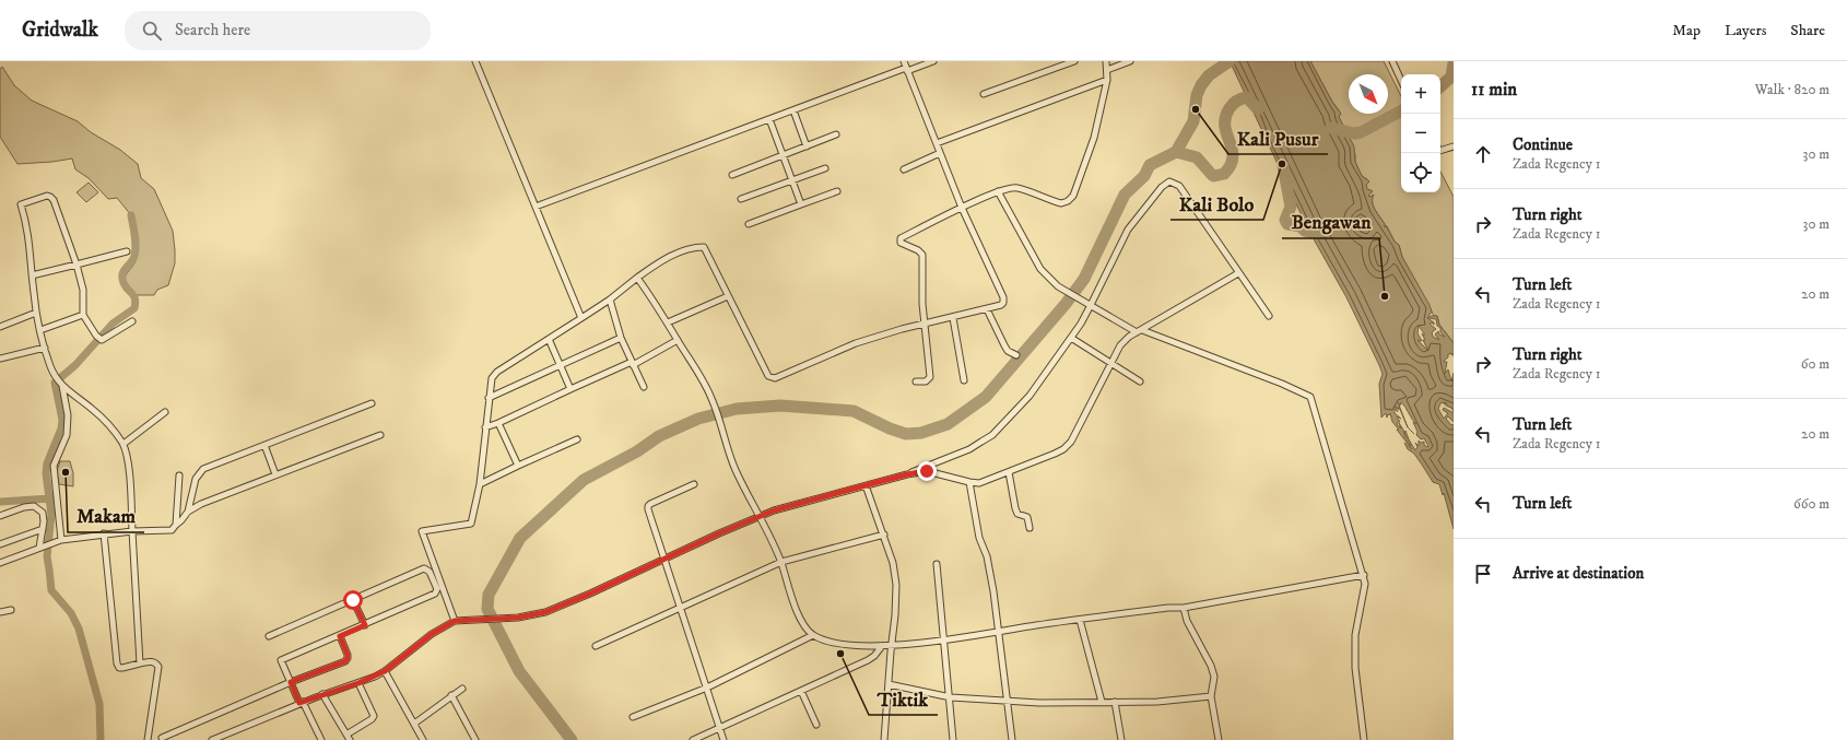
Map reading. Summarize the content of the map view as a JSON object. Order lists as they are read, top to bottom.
{
  "places": [
    "Kali Pusur",
    "Kali Bolo",
    "Bengawan",
    "Makam",
    "Tiktik"
  ],
  "north": "bottom right",
  "page": {
    "header": "Gridwalk",
    "search": "Search here",
    "nav": ["Map", "Layers", "Share"],
    "heading": ["11 min", "Walk · 820 m"],
    "map_buttons": ["+", "−"],
    "list": [
      ["Continue", "Zada Regency 1", "30 m"],
      ["Turn right", "Zada Regency 1", "30 m"],
      ["Turn left", "Zada Regency 1", "20 m"],
      ["Turn right", "Zada Regency 1", "60 m"],
      ["Turn left", "Zada Regency 1", "20 m"],
      ["Turn left", "660 m"],
      "Arrive at destination"
    ]
  }
}
